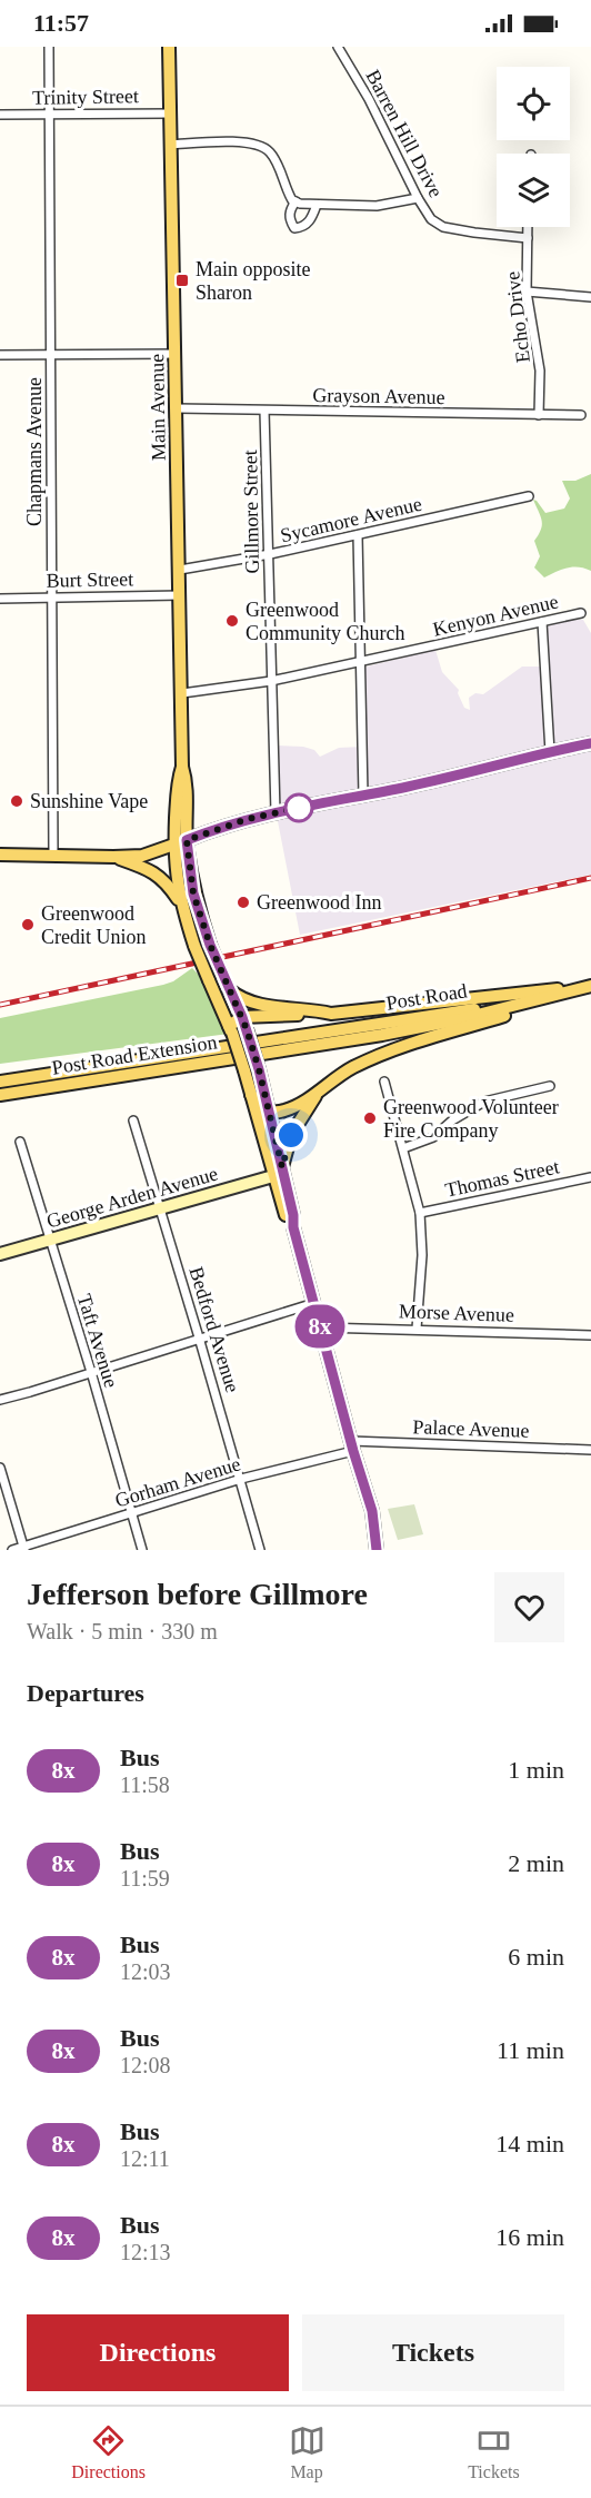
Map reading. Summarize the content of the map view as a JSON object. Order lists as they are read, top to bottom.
{
  "streets": {
    "main road": [
      "Main Avenue",
      "Post Road",
      "Post Road Extension",
      "George Arden Avenue"
    ],
    "street": [
      "Trinity Street",
      "Barren Hill Drive",
      "Echo Drive",
      "Grayson Avenue",
      "Chapmans Avenue",
      "Gillmore Street",
      "Sycamore Avenue",
      "Burt Street",
      "Kenyon Avenue",
      "Thomas Street",
      "Morse Avenue",
      "Bedford Avenue",
      "Taft Avenue",
      "Palace Avenue",
      "Gorham Avenue"
    ]
  },
  "crossings": [
    ["Trinity Street", "Main Avenue"],
    ["Trinity Street", "Chapmans Avenue"],
    ["Barren Hill Drive", "Echo Drive"],
    ["Echo Drive", "Grayson Avenue"],
    ["Grayson Avenue", "Main Avenue"],
    ["Grayson Avenue", "Gillmore Street"],
    ["Main Avenue", "Sycamore Avenue"],
    ["Main Avenue", "Burt Street"],
    ["Main Avenue", "Kenyon Avenue"],
    ["Main Avenue", "George Arden Avenue"],
    ["Main Avenue", "Morse Avenue"],
    ["Main Avenue", "Palace Avenue"],
    ["Main Avenue", "Gorham Avenue"],
    ["Chapmans Avenue", "Burt Street"],
    ["Gillmore Street", "Sycamore Avenue"],
    ["Gillmore Street", "Kenyon Avenue"],
    ["Post Road", "Post Road Extension"],
    ["George Arden Avenue", "Bedford Avenue"],
    ["George Arden Avenue", "Taft Avenue"],
    ["Bedford Avenue", "Gorham Avenue"],
    ["Taft Avenue", "Gorham Avenue"],
    ["Palace Avenue", "Gorham Avenue"]
  ],
  "places": {
    "transit": ["Main opposite Sharon"],
    "other": [
      "Greenwood Community Church",
      "Sunshine Vape",
      "Greenwood Inn",
      "Greenwood Credit Union",
      "Greenwood Volunteer Fire Company"
    ]
  },
  "lines": ["bus line 8x"],
  "page": {
    "status": "11:57",
    "on_map": "8x",
    "heading": [
      ["Jefferson before Gillmore", "Walk · 5 min · 330 m"],
      "Departures"
    ],
    "list": [
      {
        "mark": "8x",
        "name": "Bus",
        "note": "11:58",
        "value": "1 min"
      },
      {
        "mark": "8x",
        "name": "Bus",
        "note": "11:59",
        "value": "2 min"
      },
      {
        "mark": "8x",
        "name": "Bus",
        "note": "12:03",
        "value": "6 min"
      },
      {
        "mark": "8x",
        "name": "Bus",
        "note": "12:08",
        "value": "11 min"
      },
      {
        "mark": "8x",
        "name": "Bus",
        "note": "12:11",
        "value": "14 min"
      },
      {
        "mark": "8x",
        "name": "Bus",
        "note": "12:13",
        "value": "16 min"
      }
    ],
    "buttons": ["Directions", "Tickets"],
    "tabs": ["Directions", "Map", "Tickets"]
  }
}
